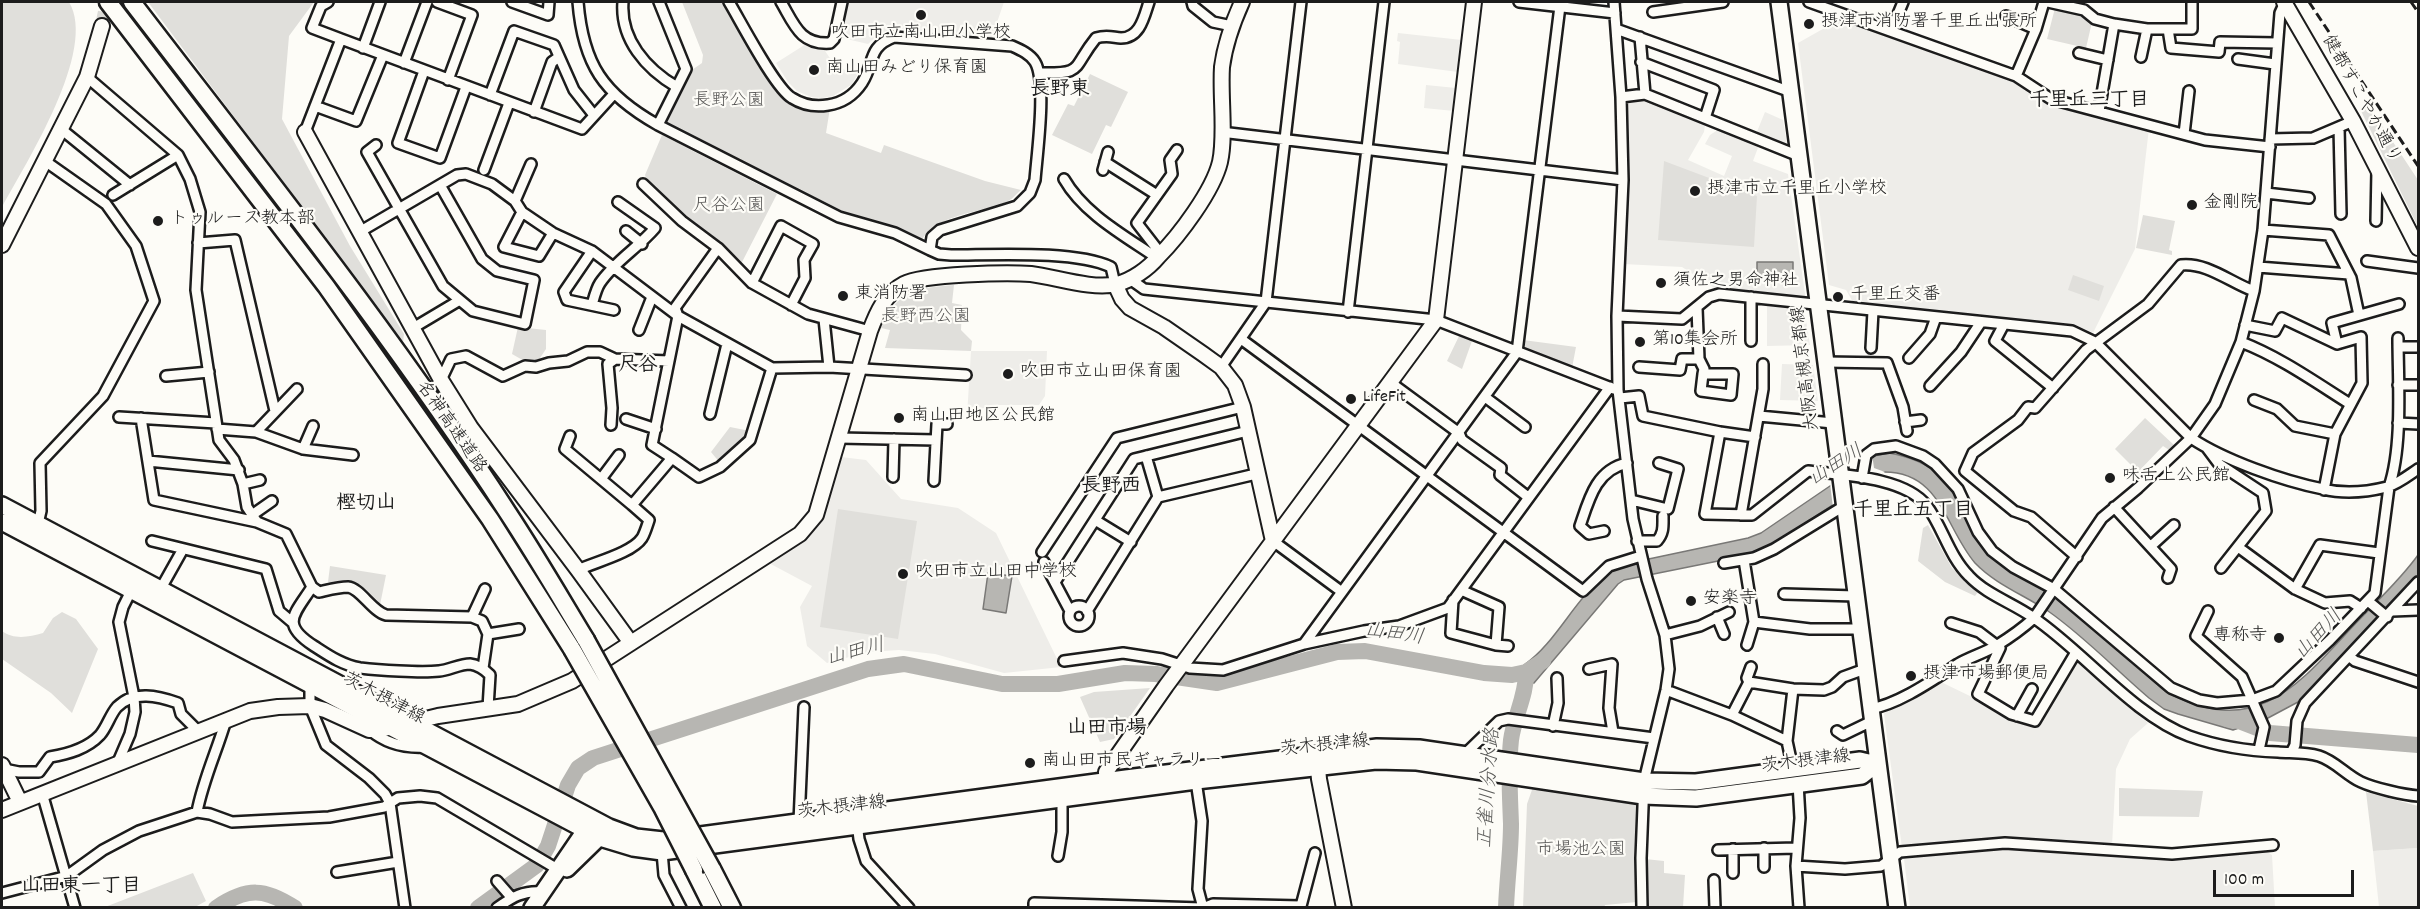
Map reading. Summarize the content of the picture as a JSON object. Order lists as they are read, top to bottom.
{
  "streets": {
    "highway": ["名神高速道路"],
    "main road": ["大阪高槻京都線", "茨木摂津線"],
    "street": ["健都すこやか通り"]
  },
  "crossings": [
    ["大阪高槻京都線", "茨木摂津線"]
  ],
  "districts": [
    "長野東",
    "千里丘三丁目",
    "尺谷",
    "長野西",
    "樫切山",
    "千里丘五丁目",
    "山田市場",
    "山田東一丁目"
  ],
  "water": ["山田川", "正雀川分水路"],
  "parks": [
    "長野公園",
    "尺谷公園",
    "長野西公園",
    "市場池公園"
  ],
  "places": [
    "吹田市立南山田小学校",
    "摂津市消防署千里丘出張所",
    "南山田みどり保育園",
    "摂津市立千里丘小学校",
    "金剛院",
    "トゥルース教本部",
    "須佐之男命神社",
    "東消防署",
    "千里丘交番",
    "第10集会所",
    "吹田市立山田保育園",
    "LifeFit",
    "南山田地区公民館",
    "味舌上公民館",
    "吹田市立山田中学校",
    "安楽寺",
    "専称寺",
    "摂津市場郵便局",
    "南山田市民ギャラリー"
  ],
  "scale_bar": "100 m"
}
